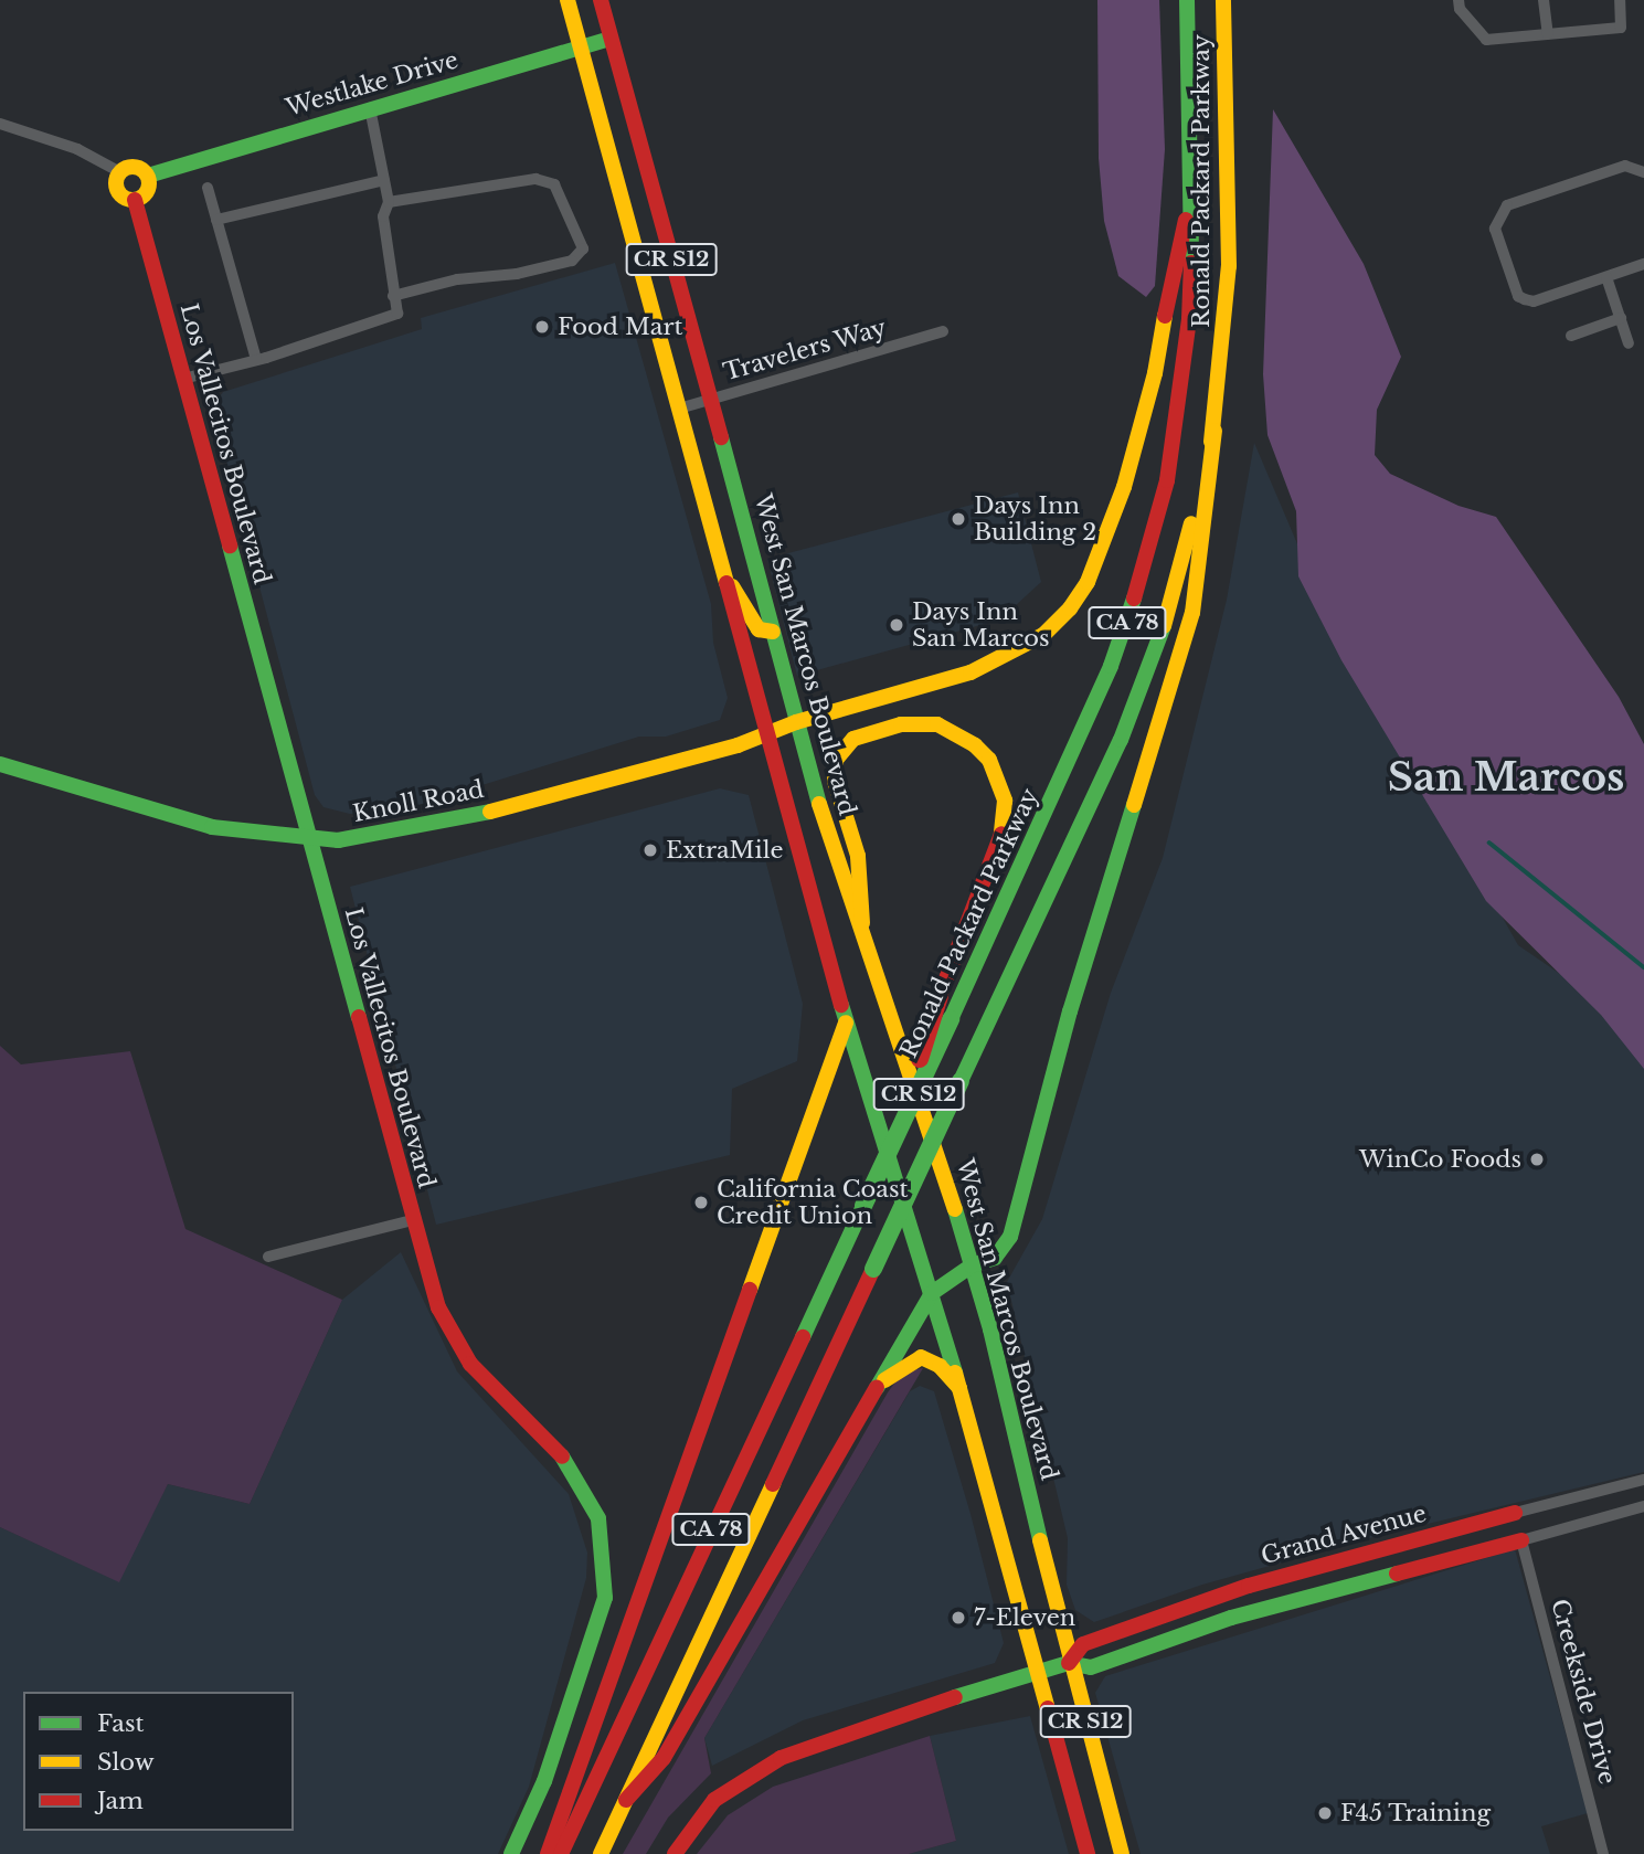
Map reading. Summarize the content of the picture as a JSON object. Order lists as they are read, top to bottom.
{
  "streets": {
    "main road": [
      "Westlake Drive",
      "Ronald Packard Parkway",
      "CR S12",
      "Los Vallecitos Boulevard",
      "CA 78",
      "West San Marcos Boulevard",
      "Knoll Road",
      "Grand Avenue"
    ],
    "street": ["Travelers Way", "Creekside Drive"]
  },
  "crossings": [
    ["Westlake Drive", "CR S12"],
    ["Westlake Drive", "Los Vallecitos Boulevard"],
    ["Westlake Drive", "West San Marcos Boulevard"],
    ["Ronald Packard Parkway", "Knoll Road"],
    ["CR S12", "Travelers Way"],
    ["CR S12", "Knoll Road"],
    ["CR S12", "Grand Avenue"],
    ["Travelers Way", "West San Marcos Boulevard"],
    ["Los Vallecitos Boulevard", "Knoll Road"],
    ["West San Marcos Boulevard", "Knoll Road"],
    ["West San Marcos Boulevard", "Grand Avenue"],
    ["Grand Avenue", "Creekside Drive"]
  ],
  "districts": ["San Marcos"],
  "places": [
    "Food Mart",
    "Days Inn Building 2",
    "Days Inn San Marcos",
    "ExtraMile",
    "WinCo Foods",
    "California Coast Credit Union",
    "7-Eleven",
    "F45 Training"
  ],
  "legend": ["Fast", "Slow", "Jam"]
}
